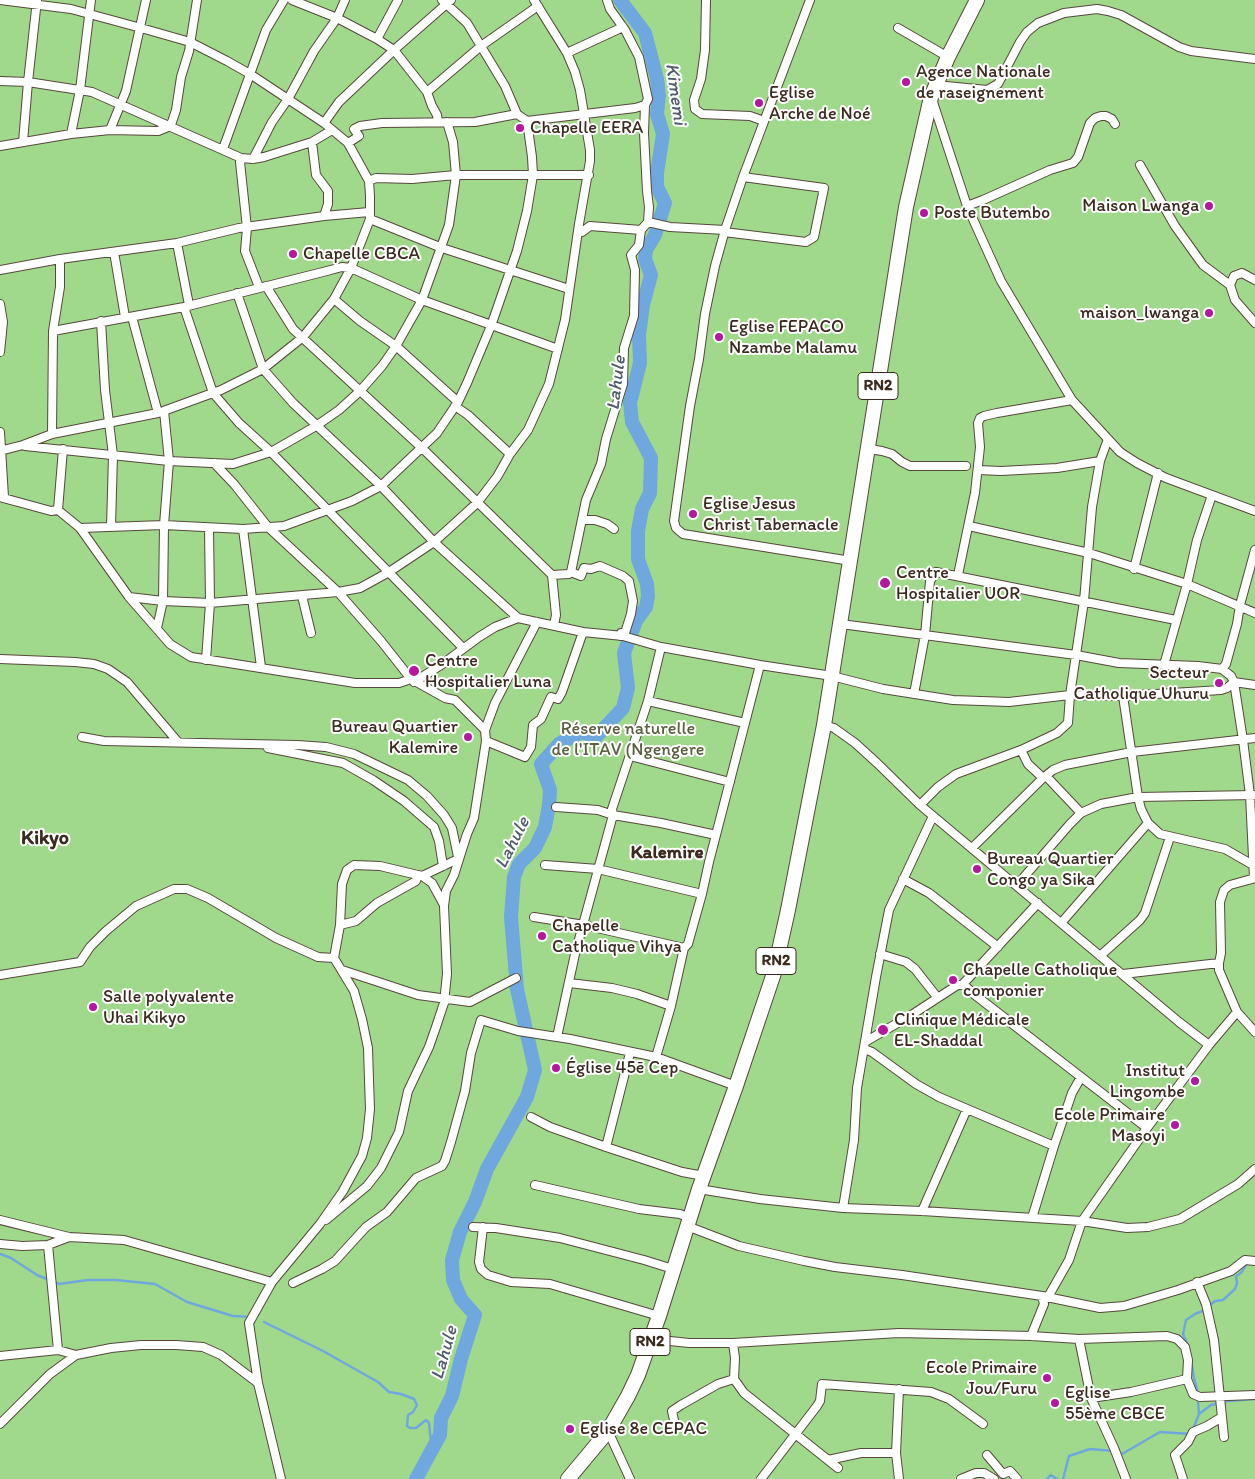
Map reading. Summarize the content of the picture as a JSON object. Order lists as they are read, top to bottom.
{
  "streets": {
    "highway": ["RN2"]
  },
  "districts": ["Kikyo", "Kalemire"],
  "water": ["Kimemi", "Lahule"],
  "parks": ["Réserve naturelle de l'ITAV (Ngengere"],
  "places": [
    "Agence Nationale de raseignement",
    "Eglise Arche de Noé",
    "Chapelle EERA",
    "Maison Lwanga",
    "Poste Butembo",
    "Chapelle CBCA",
    "maison_lwanga",
    "Eglise FEPACO Nzambe Malamu",
    "Eglise Jesus Christ Tabernacle",
    "Centre Hospitalier UOR",
    "Centre Hospitalier Luna",
    "Secteur Catholique Uhuru",
    "Bureau Quartier Kalemire",
    "Bureau Quartier Congo ya Sika",
    "Chapelle Catholique Vihya",
    "Chapelle Catholique componier",
    "Salle polyvalente Uhai Kikyo",
    "Clinique Médicale EL-Shaddal",
    "Église 45ē Cep",
    "Institut Lingombe",
    "Ecole Primaire Masoyi",
    "Ecole Primaire Jou/Furu",
    "Eglise 55ème CBCE",
    "Eglise 8e CEPAC"
  ]
}
